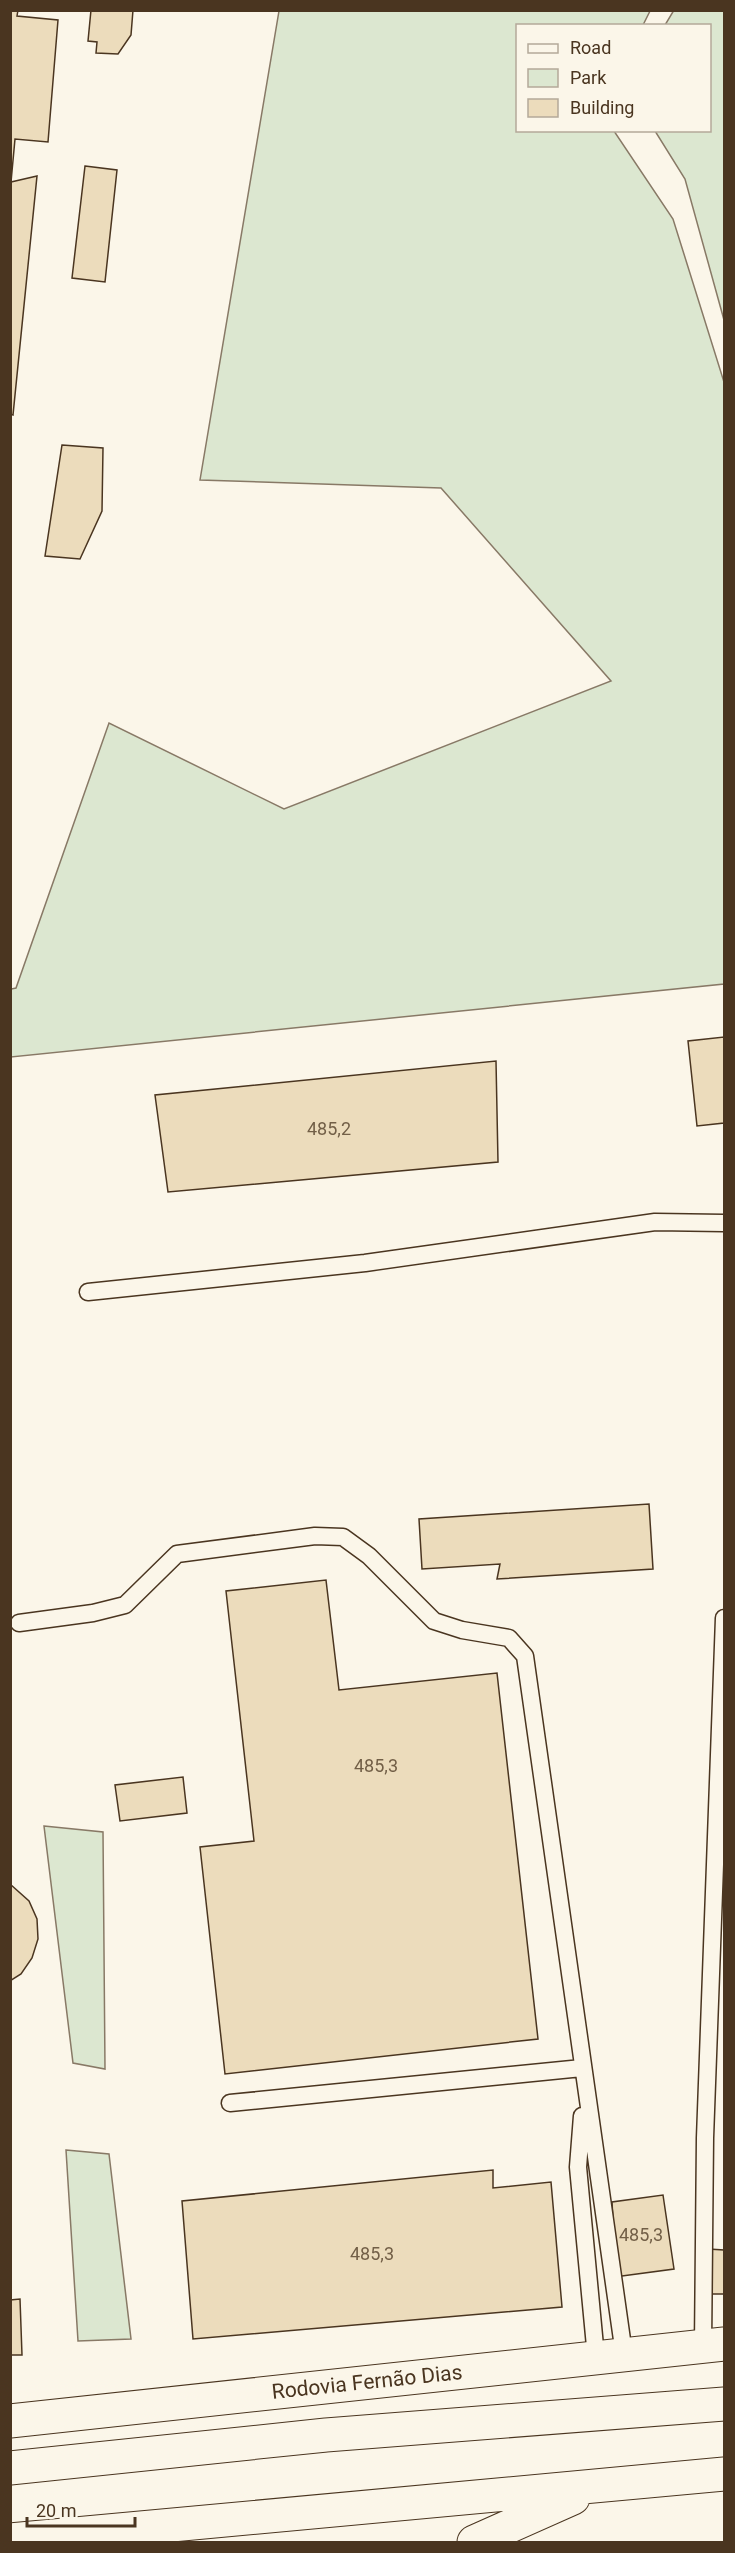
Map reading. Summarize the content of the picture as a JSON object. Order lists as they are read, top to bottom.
{
  "streets": {
    "main road": ["Rodovia Fernão Dias"]
  },
  "house_numbers": [
    "485,2",
    "485,3",
    "485,3",
    "485,3"
  ],
  "legend": ["Road", "Park", "Building"],
  "scale_bar": "20 m"
}
